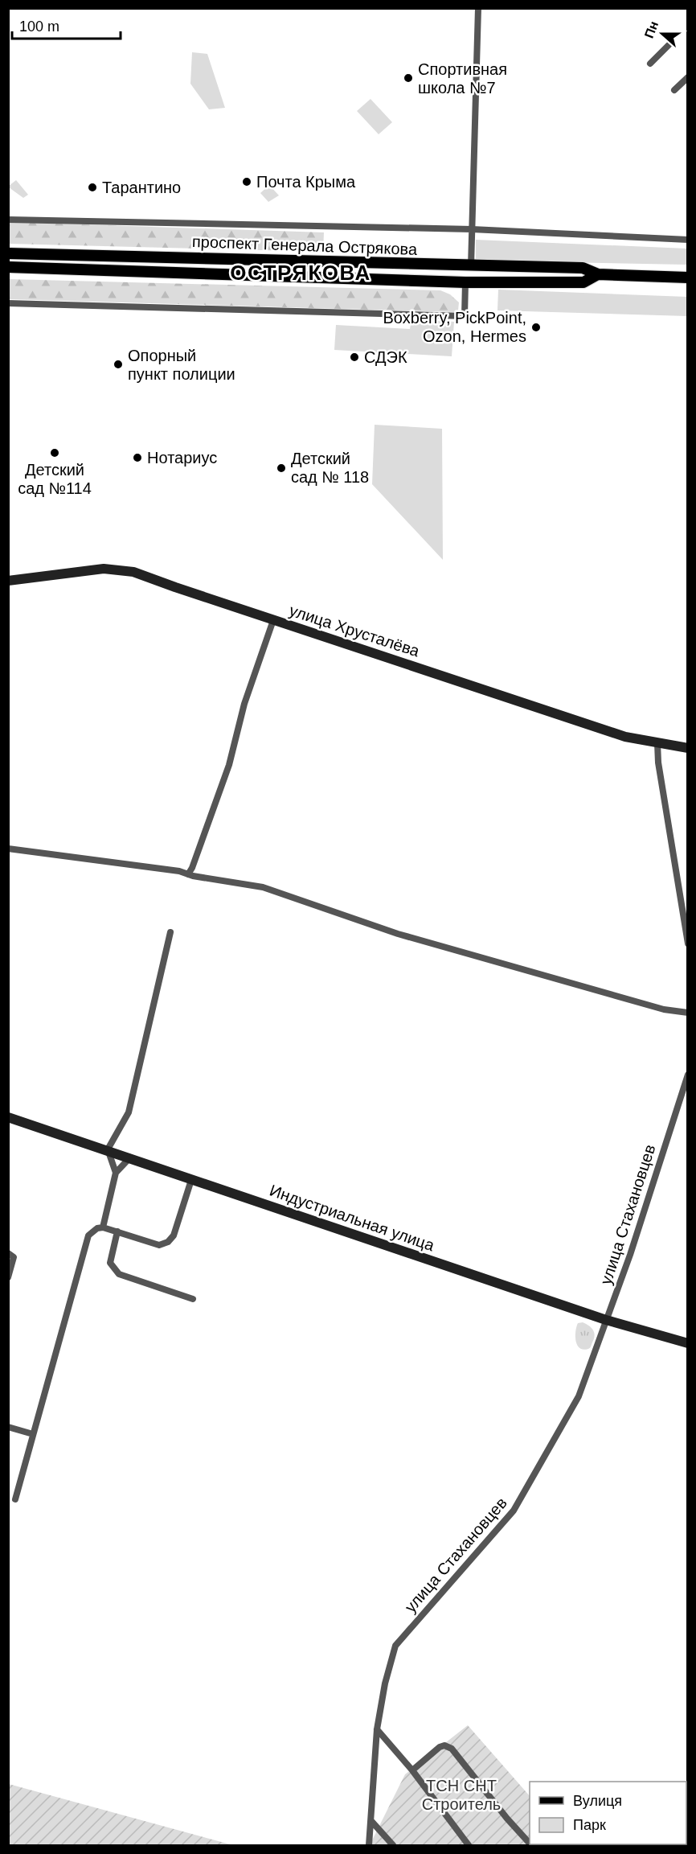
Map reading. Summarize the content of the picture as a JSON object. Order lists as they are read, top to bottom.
{
  "streets": {
    "main road": ["проспект Генерала Острякова", "улица Хрусталёва", "Индустриальная улица"],
    "street": ["улица Стахановцев"]
  },
  "crossings": [
    ["улица Стахановцев", "Индустриальная улица"]
  ],
  "districts": ["ОСТРЯКОВА"],
  "parks": ["ТСН СНТ Строитель"],
  "places": [
    "Спортивная школа №7",
    "Почта Крыма",
    "Тарантино",
    "Boxberry, PickPoint, Ozon, Hermes",
    "СДЭК",
    "Опорный пункт полиции",
    "Детский сад №114",
    "Нотариус",
    "Детский сад № 118"
  ],
  "legend": ["Вулиця", "Парк"],
  "scale_bar": "100 m",
  "north": "left"
}
